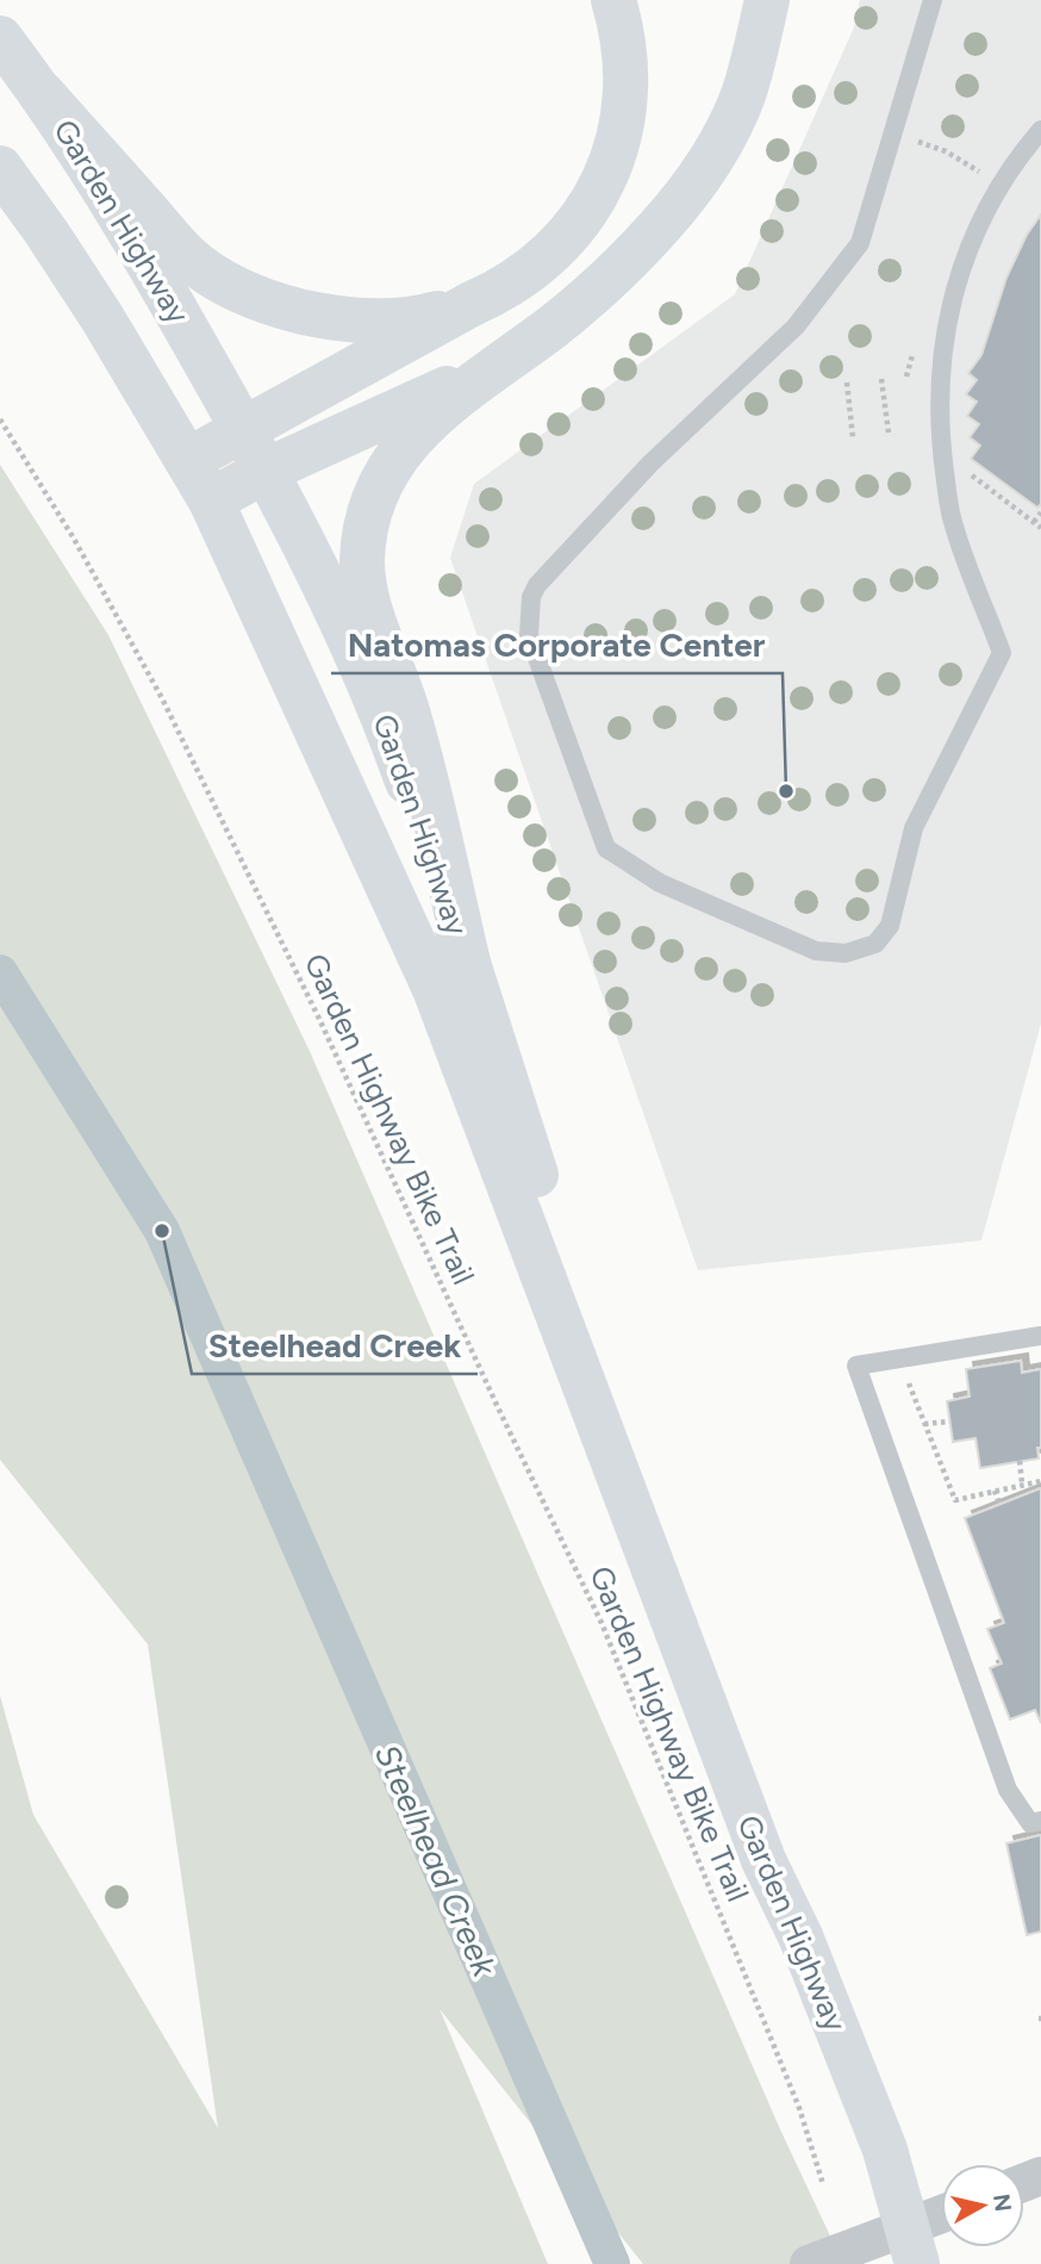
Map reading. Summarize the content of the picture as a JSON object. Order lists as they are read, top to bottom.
{
  "streets": {
    "main road": ["Garden Highway"],
    "path": ["Garden Highway Bike Trail"]
  },
  "water": ["Steelhead Creek"],
  "places": ["Natomas Corporate Center", "Steelhead Creek"],
  "north": "right"
}
